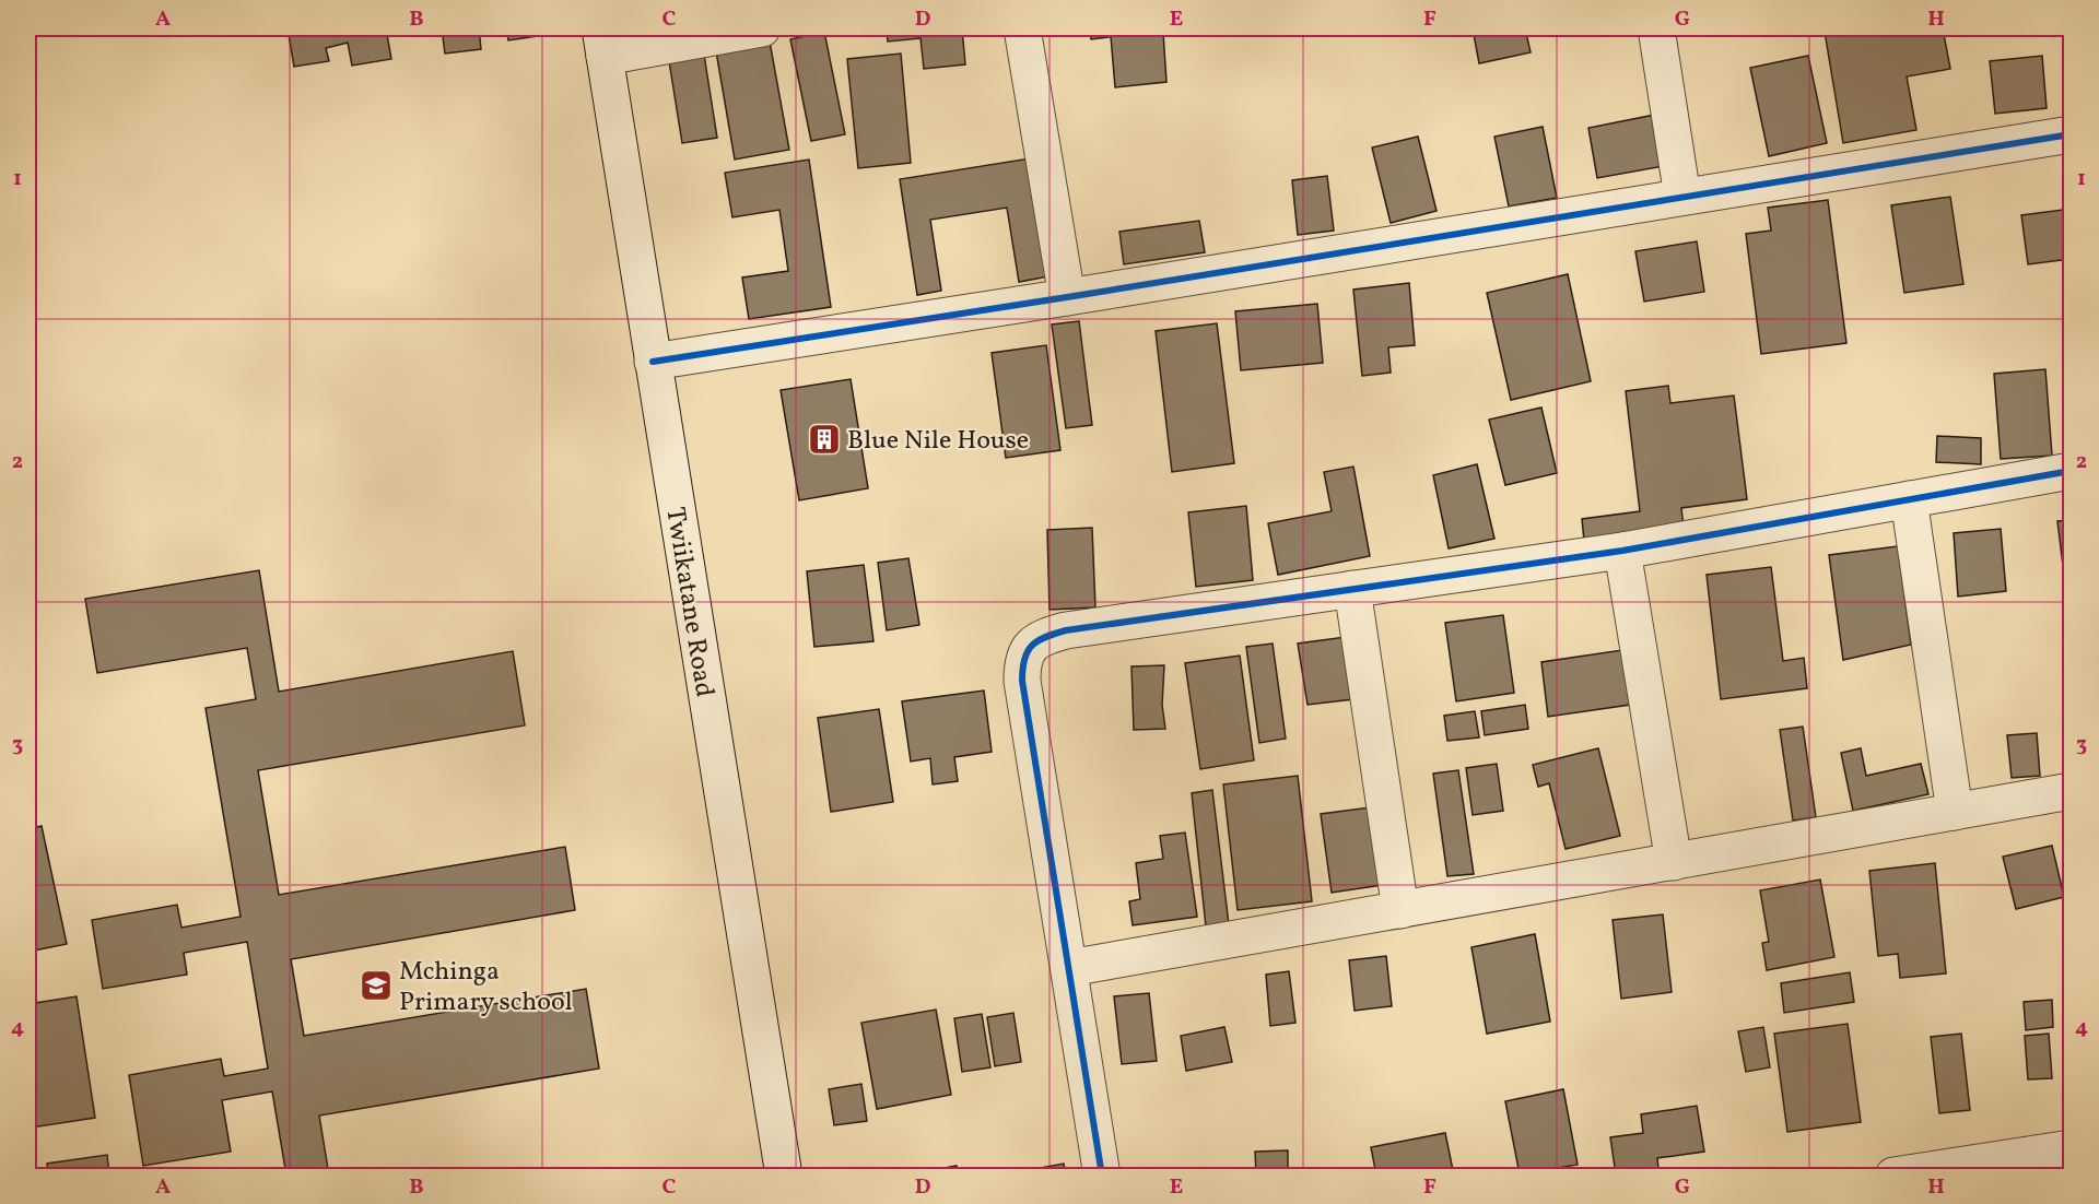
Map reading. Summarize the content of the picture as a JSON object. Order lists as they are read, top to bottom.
{
  "streets": {
    "street": ["Twiikatane Road"]
  },
  "places": {
    "building": ["Blue Nile House"],
    "school or university": ["Mchinga Primary school"]
  },
  "grid": {
    "columns": [
      "A",
      "B",
      "C",
      "D",
      "E",
      "F",
      "G",
      "H"
    ],
    "rows": [
      "1",
      "2",
      "3",
      "4"
    ]
  }
}
